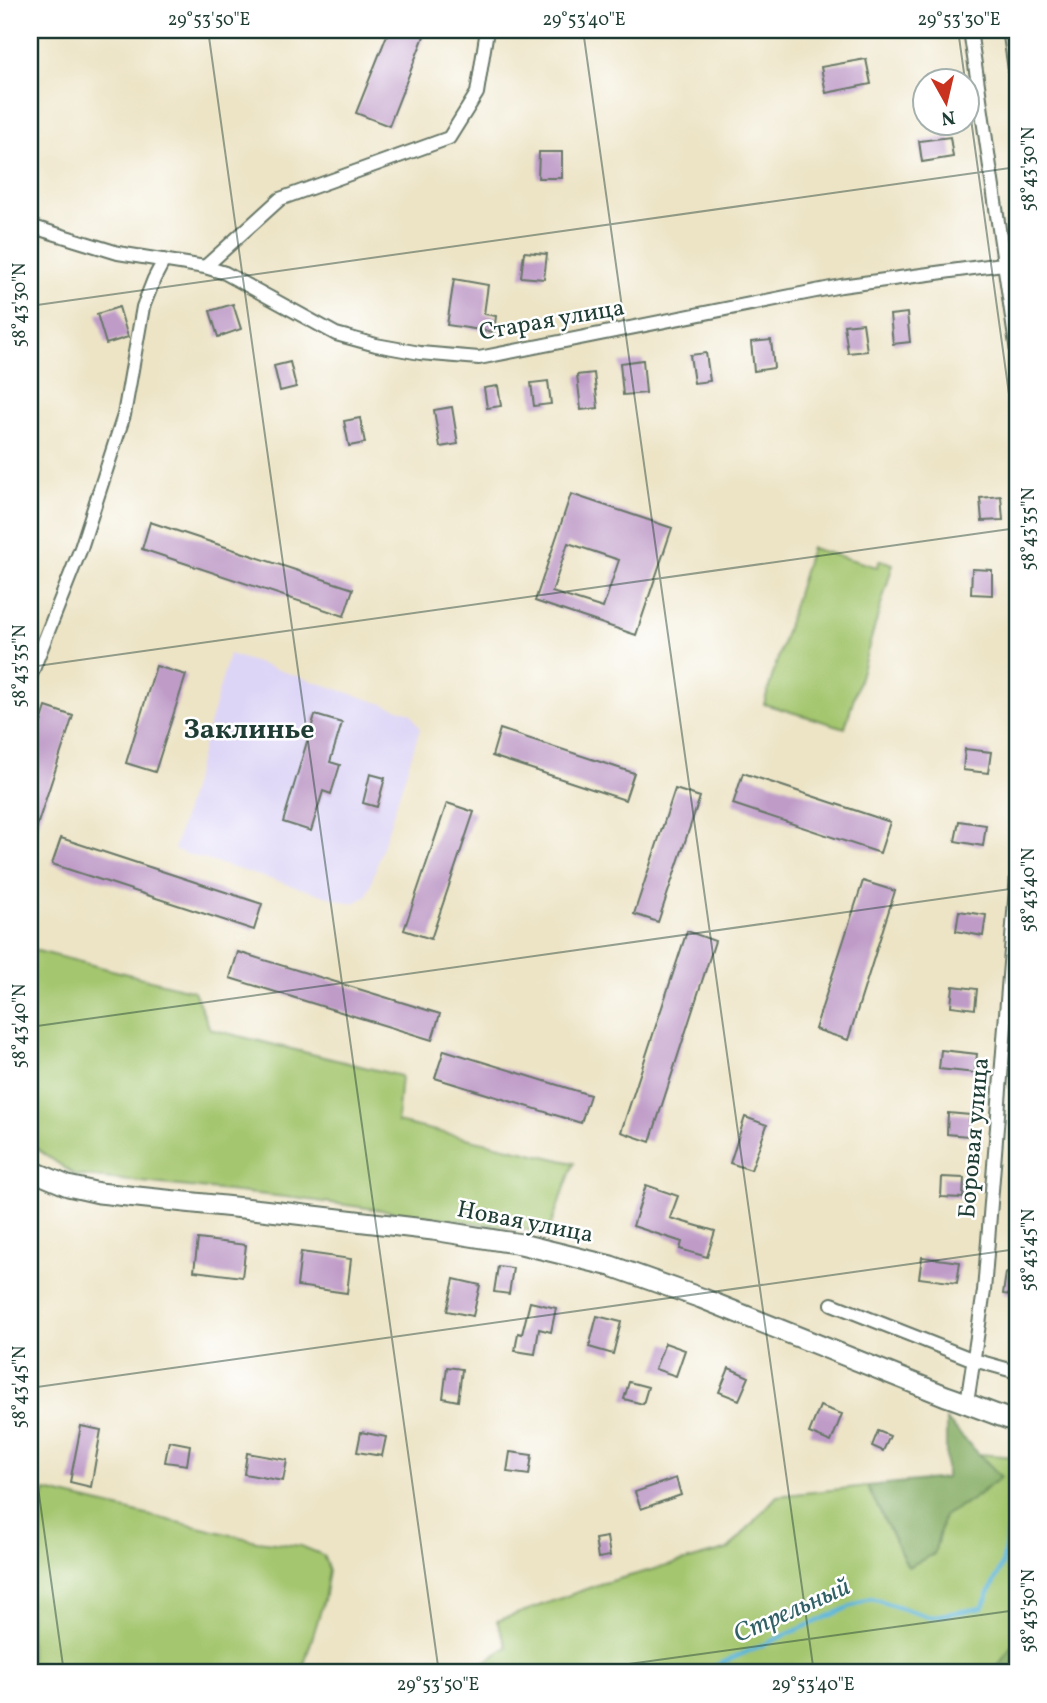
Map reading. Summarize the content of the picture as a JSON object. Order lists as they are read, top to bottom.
{
  "streets": {
    "main road": ["Новая улица"],
    "street": ["Старая улица", "Боровая улица"]
  },
  "crossings": [
    ["Боровая улица", "Новая улица"]
  ],
  "districts": ["Заклинье"],
  "water": ["Стрельный"],
  "north": "bottom",
  "coordinates": [
    "29°53'50\"E",
    "29°53'40\"E",
    "29°53'30\"E",
    "58°43'30\"N",
    "58°43'35\"N",
    "58°43'40\"N",
    "58°43'45\"N",
    "58°43'50\"N"
  ]
}
